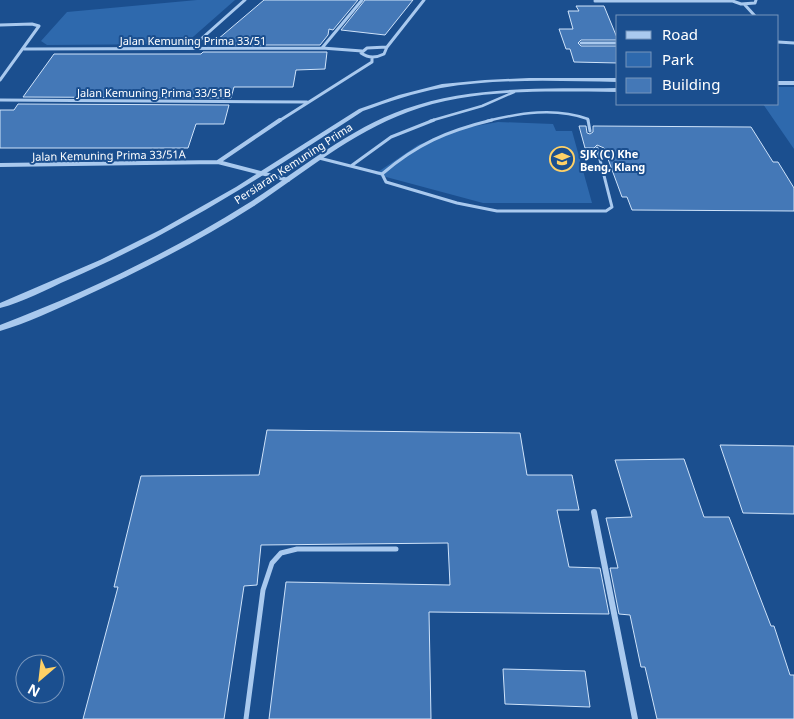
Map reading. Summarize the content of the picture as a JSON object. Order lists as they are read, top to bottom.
{
  "streets": {
    "street": [
      "Jalan Kemuning Prima 33/51",
      "Jalan Kemuning Prima 33/51B",
      "Jalan Kemuning Prima 33/51A",
      "Persiaran Kemuning Prima"
    ]
  },
  "places": {
    "school or university": ["SJK (C) Khe Beng, Klang"]
  },
  "legend": ["Road", "Park", "Building"],
  "north": "bottom left"
}
